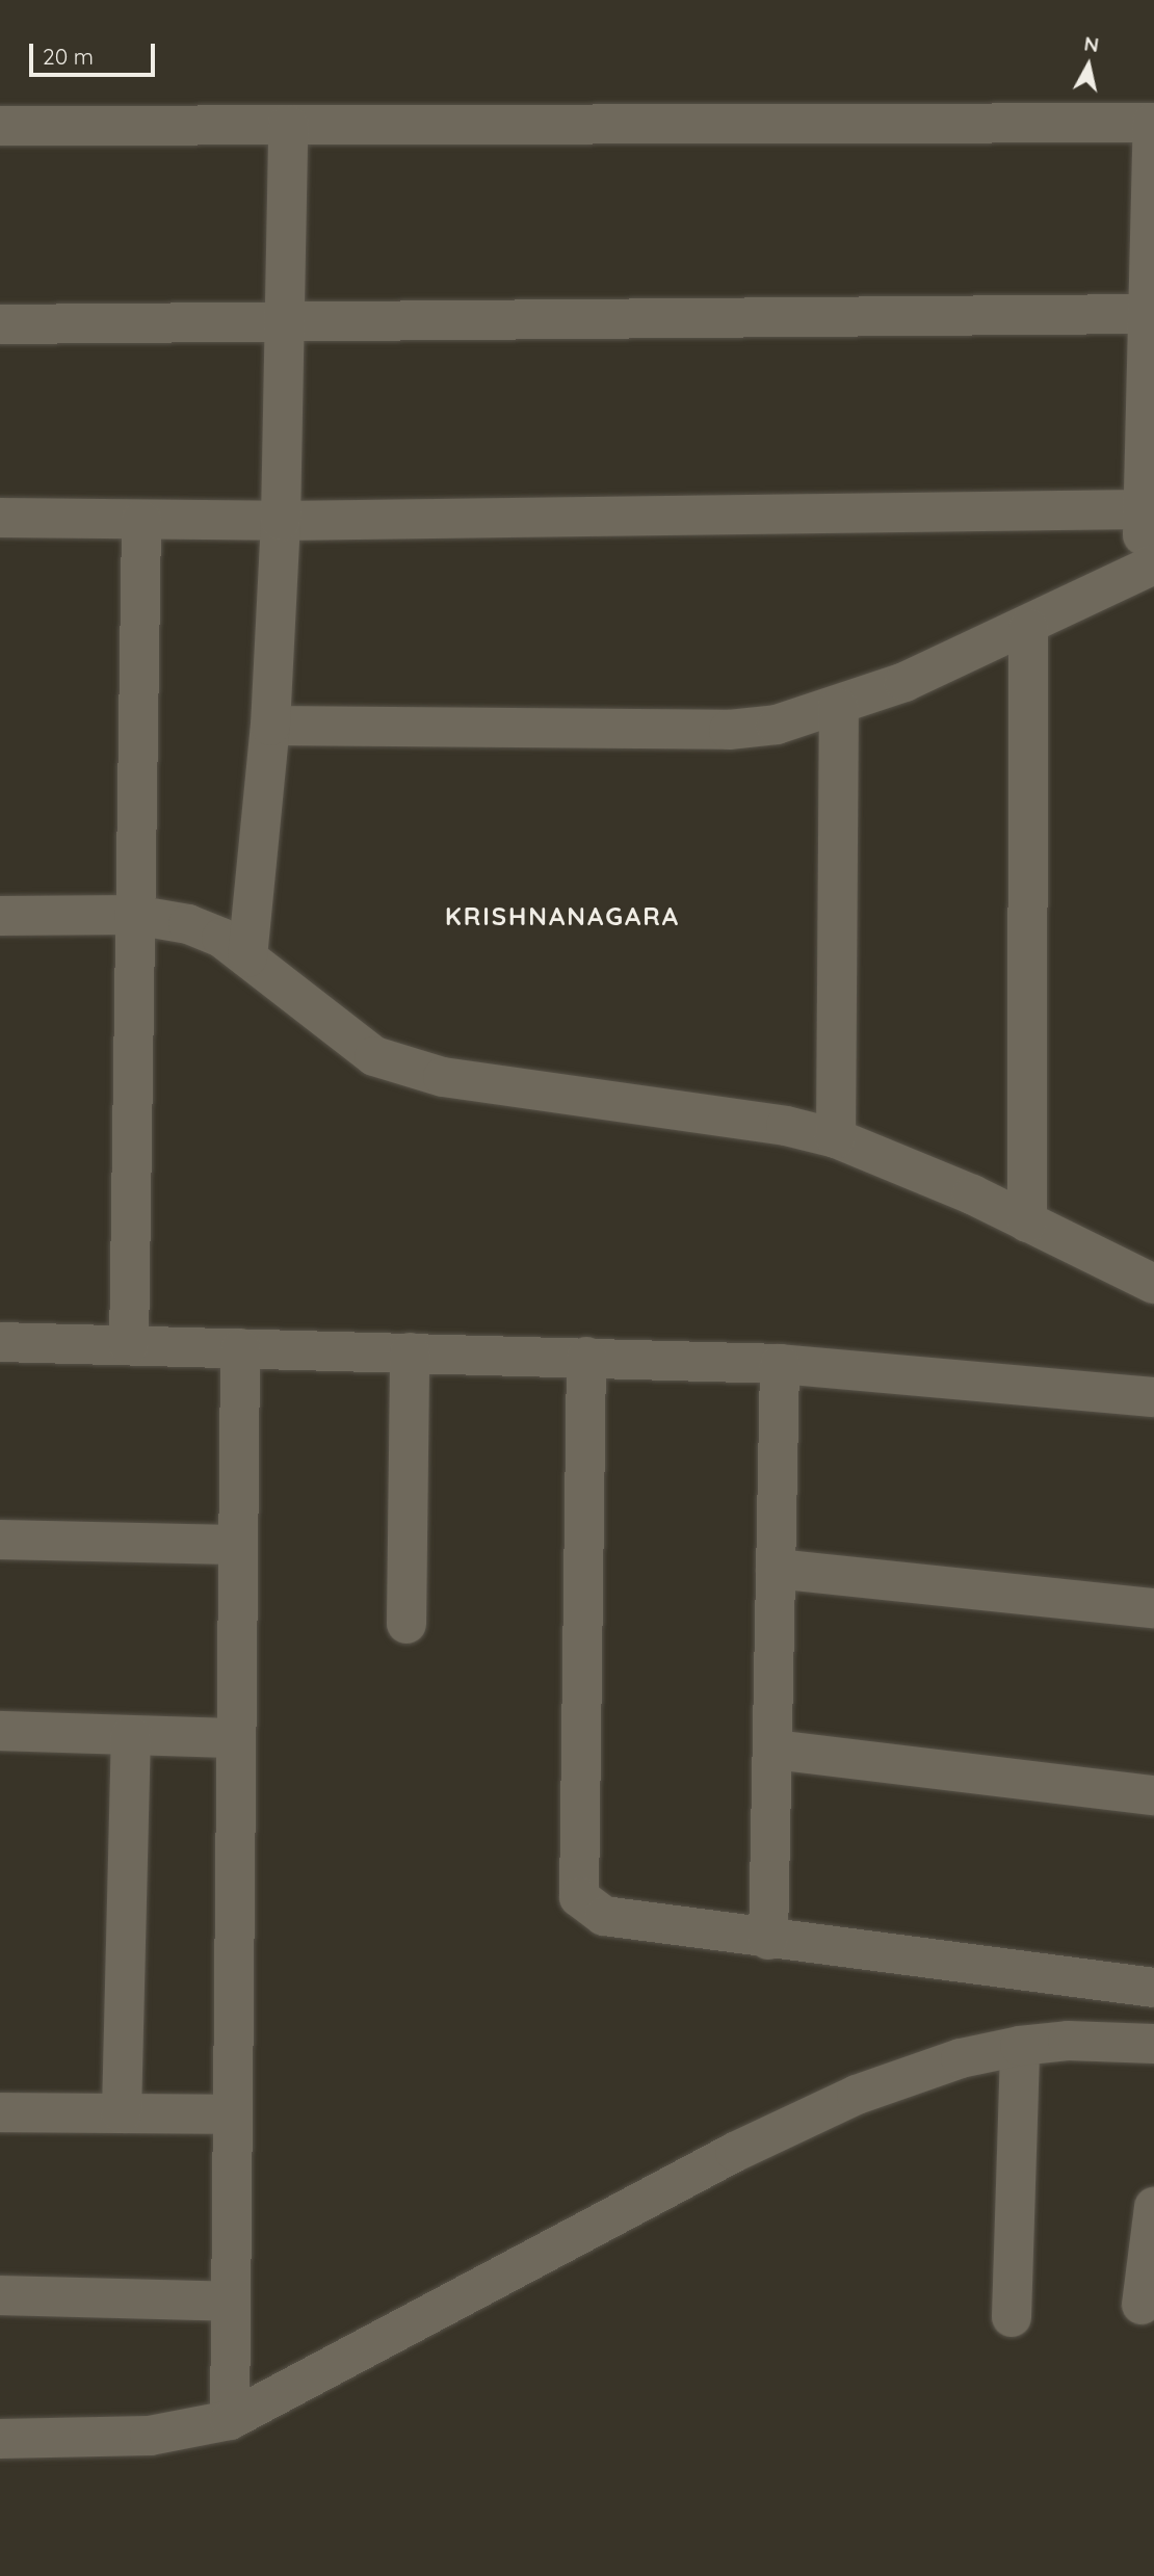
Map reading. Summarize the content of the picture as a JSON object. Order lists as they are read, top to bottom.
{
  "districts": ["KRISHNANAGARA"],
  "scale_bar": "20 m",
  "north": "top"
}
